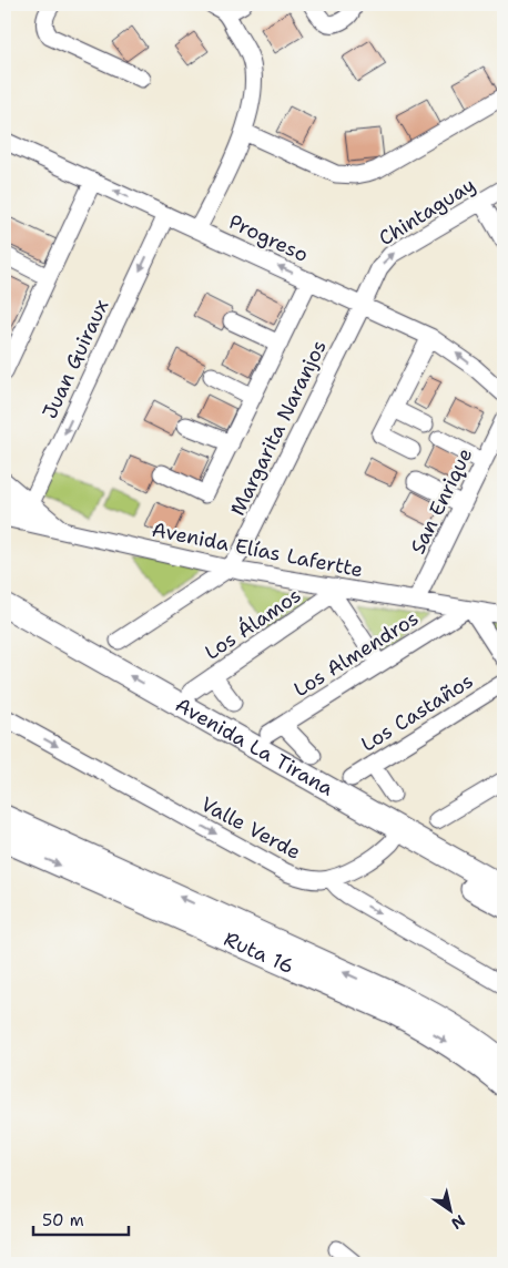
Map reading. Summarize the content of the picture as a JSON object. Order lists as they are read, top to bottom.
{
  "streets": {
    "highway": ["Avenida La Tirana", "Ruta 16"],
    "street": [
      "Chintaguay",
      "Progreso",
      "Juan Guiraux",
      "Margarita Naranjos",
      "San Enrique",
      "Avenida Elías Lafertte",
      "Los Álamos",
      "Los Almendros",
      "Los Castaños",
      "Valle Verde"
    ]
  },
  "crossings": [
    ["Chintaguay", "Progreso"],
    ["Chintaguay", "Margarita Naranjos"],
    ["Progreso", "Juan Guiraux"],
    ["Progreso", "Margarita Naranjos"],
    ["Juan Guiraux", "Avenida Elías Lafertte"],
    ["Margarita Naranjos", "Avenida Elías Lafertte"],
    ["San Enrique", "Avenida Elías Lafertte"],
    ["Avenida Elías Lafertte", "Los Álamos"],
    ["Avenida Elías Lafertte", "Los Almendros"]
  ],
  "one_way": ["Chintaguay", "Valle Verde"],
  "scale_bar": "50 m",
  "north": "bottom right"
}
